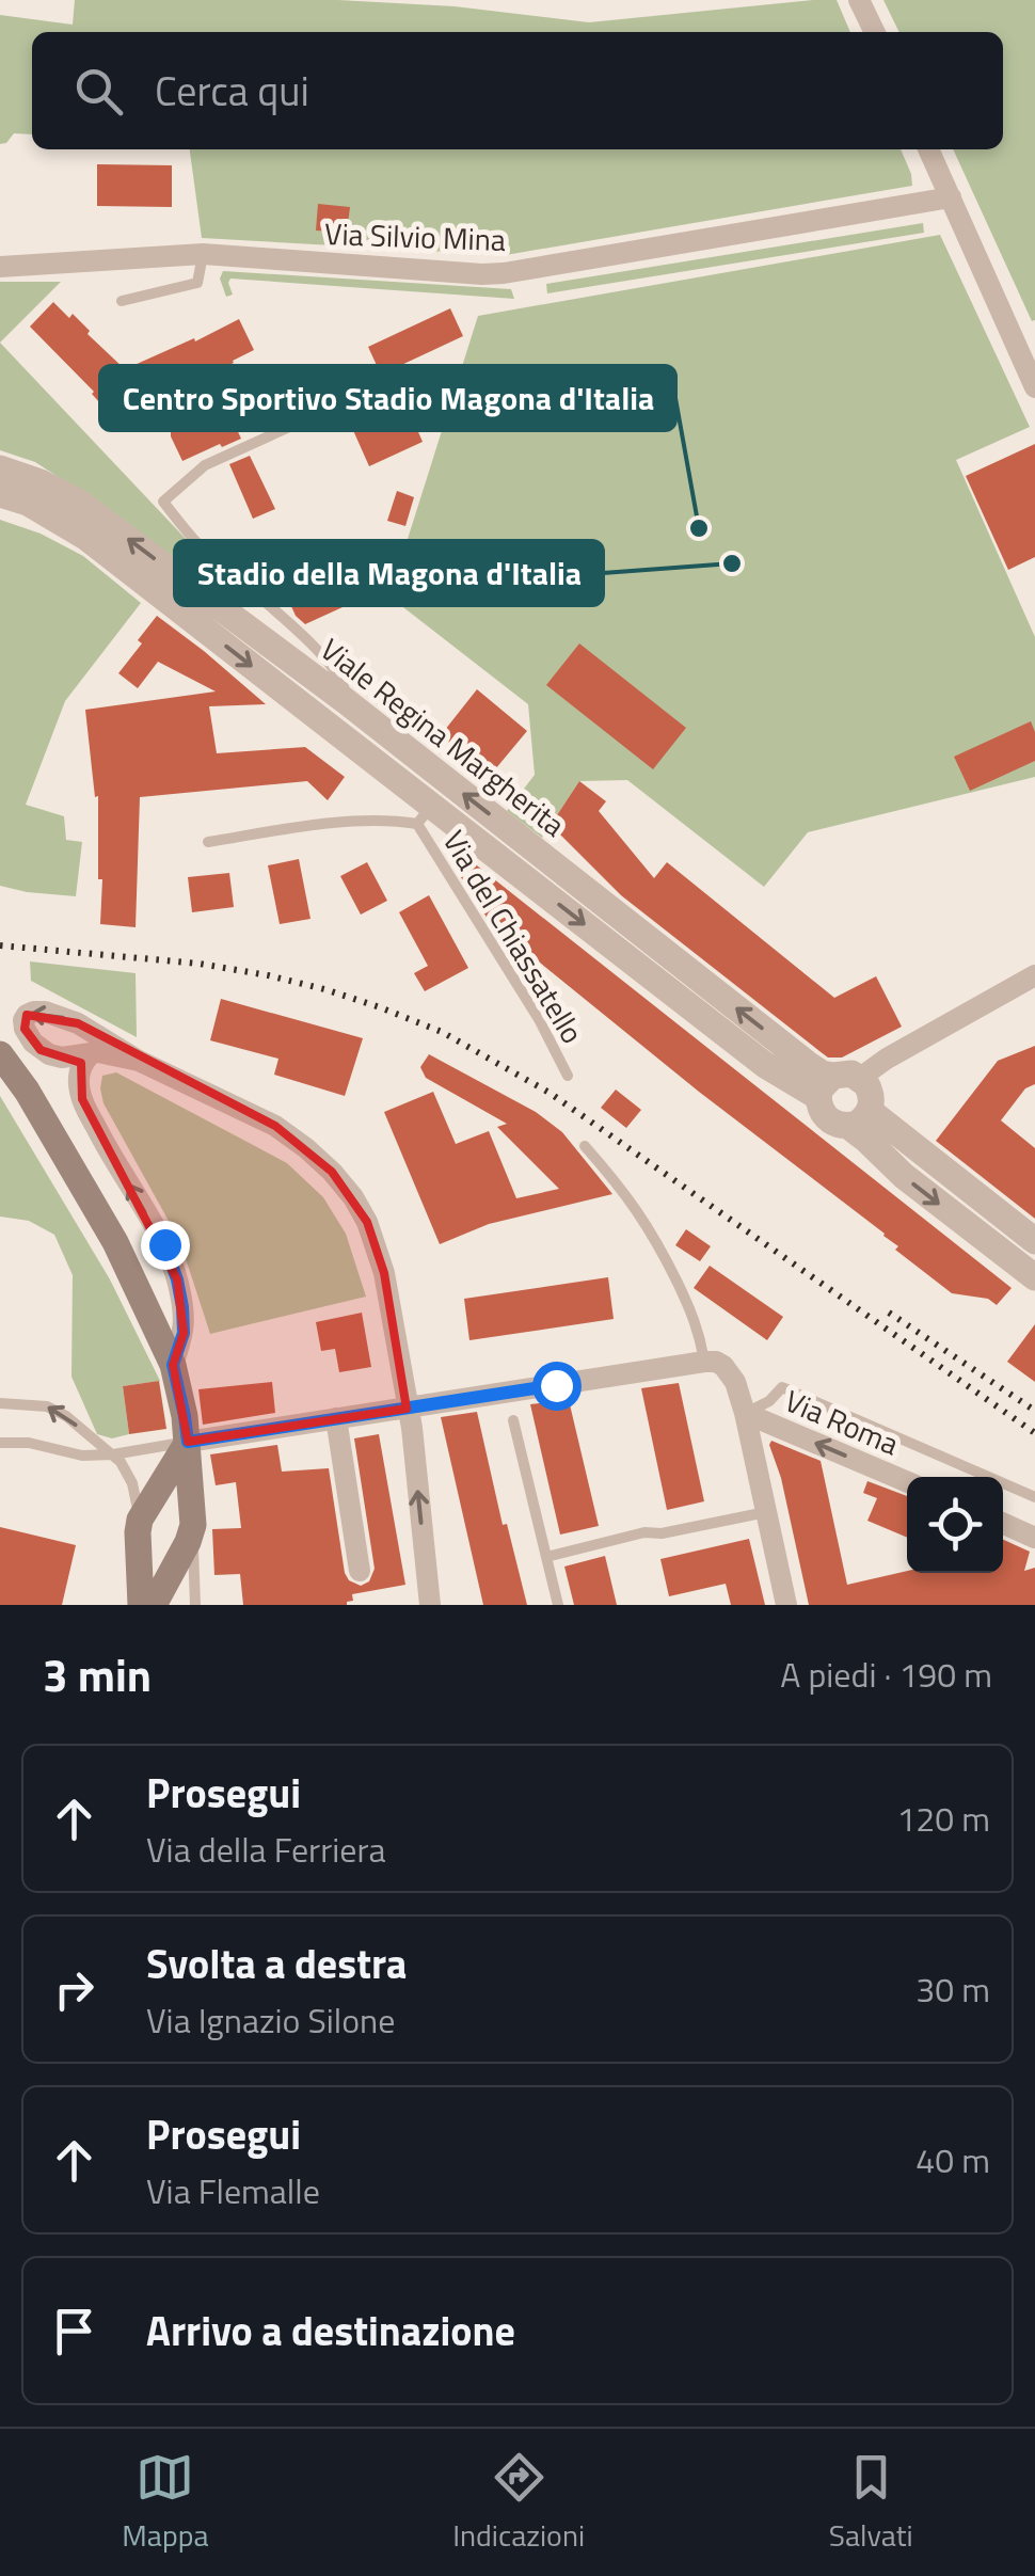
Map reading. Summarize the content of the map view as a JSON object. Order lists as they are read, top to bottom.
{
  "streets": {
    "street": ["Via Silvio Mina", "Viale Regina Margherita", "Via Roma"],
    "lane": ["Via del Chiassatello"]
  },
  "crossings": [
    ["Viale Regina Margherita", "Via del Chiassatello"]
  ],
  "one_way": ["Via Roma"],
  "places": ["Centro Sportivo Stadio Magona d'Italia", "Stadio della Magona d'Italia"],
  "page": {
    "search": "Cerca qui",
    "heading": ["3 min", "A piedi · 190 m"],
    "list": [
      ["Prosegui", "Via della Ferriera", "120 m"],
      ["Svolta a destra", "Via Ignazio Silone", "30 m"],
      ["Prosegui", "Via Flemalle", "40 m"],
      "Arrivo a destinazione"
    ],
    "nav": ["Mappa", "Indicazioni", "Salvati"]
  }
}
